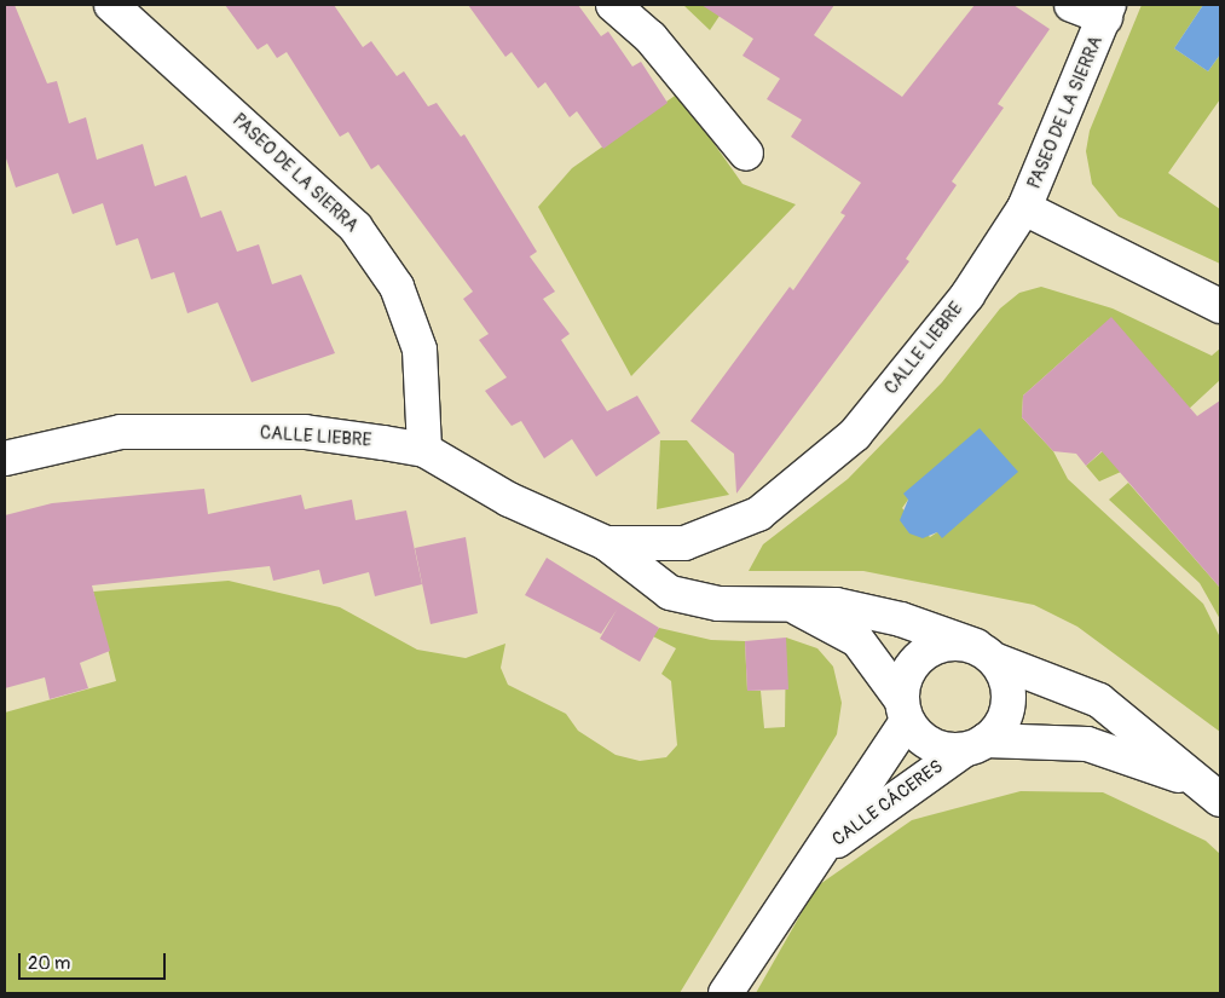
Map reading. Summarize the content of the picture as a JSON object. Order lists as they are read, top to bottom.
{
  "streets": {
    "street": ["PASEO DE LA SIERRA", "CALLE LIEBRE", "CALLE CÁCERES"]
  },
  "crossings": [
    ["PASEO DE LA SIERRA", "CALLE LIEBRE"],
    ["CALLE LIEBRE", "CALLE CÁCERES"]
  ],
  "scale_bar": "20 m"
}
